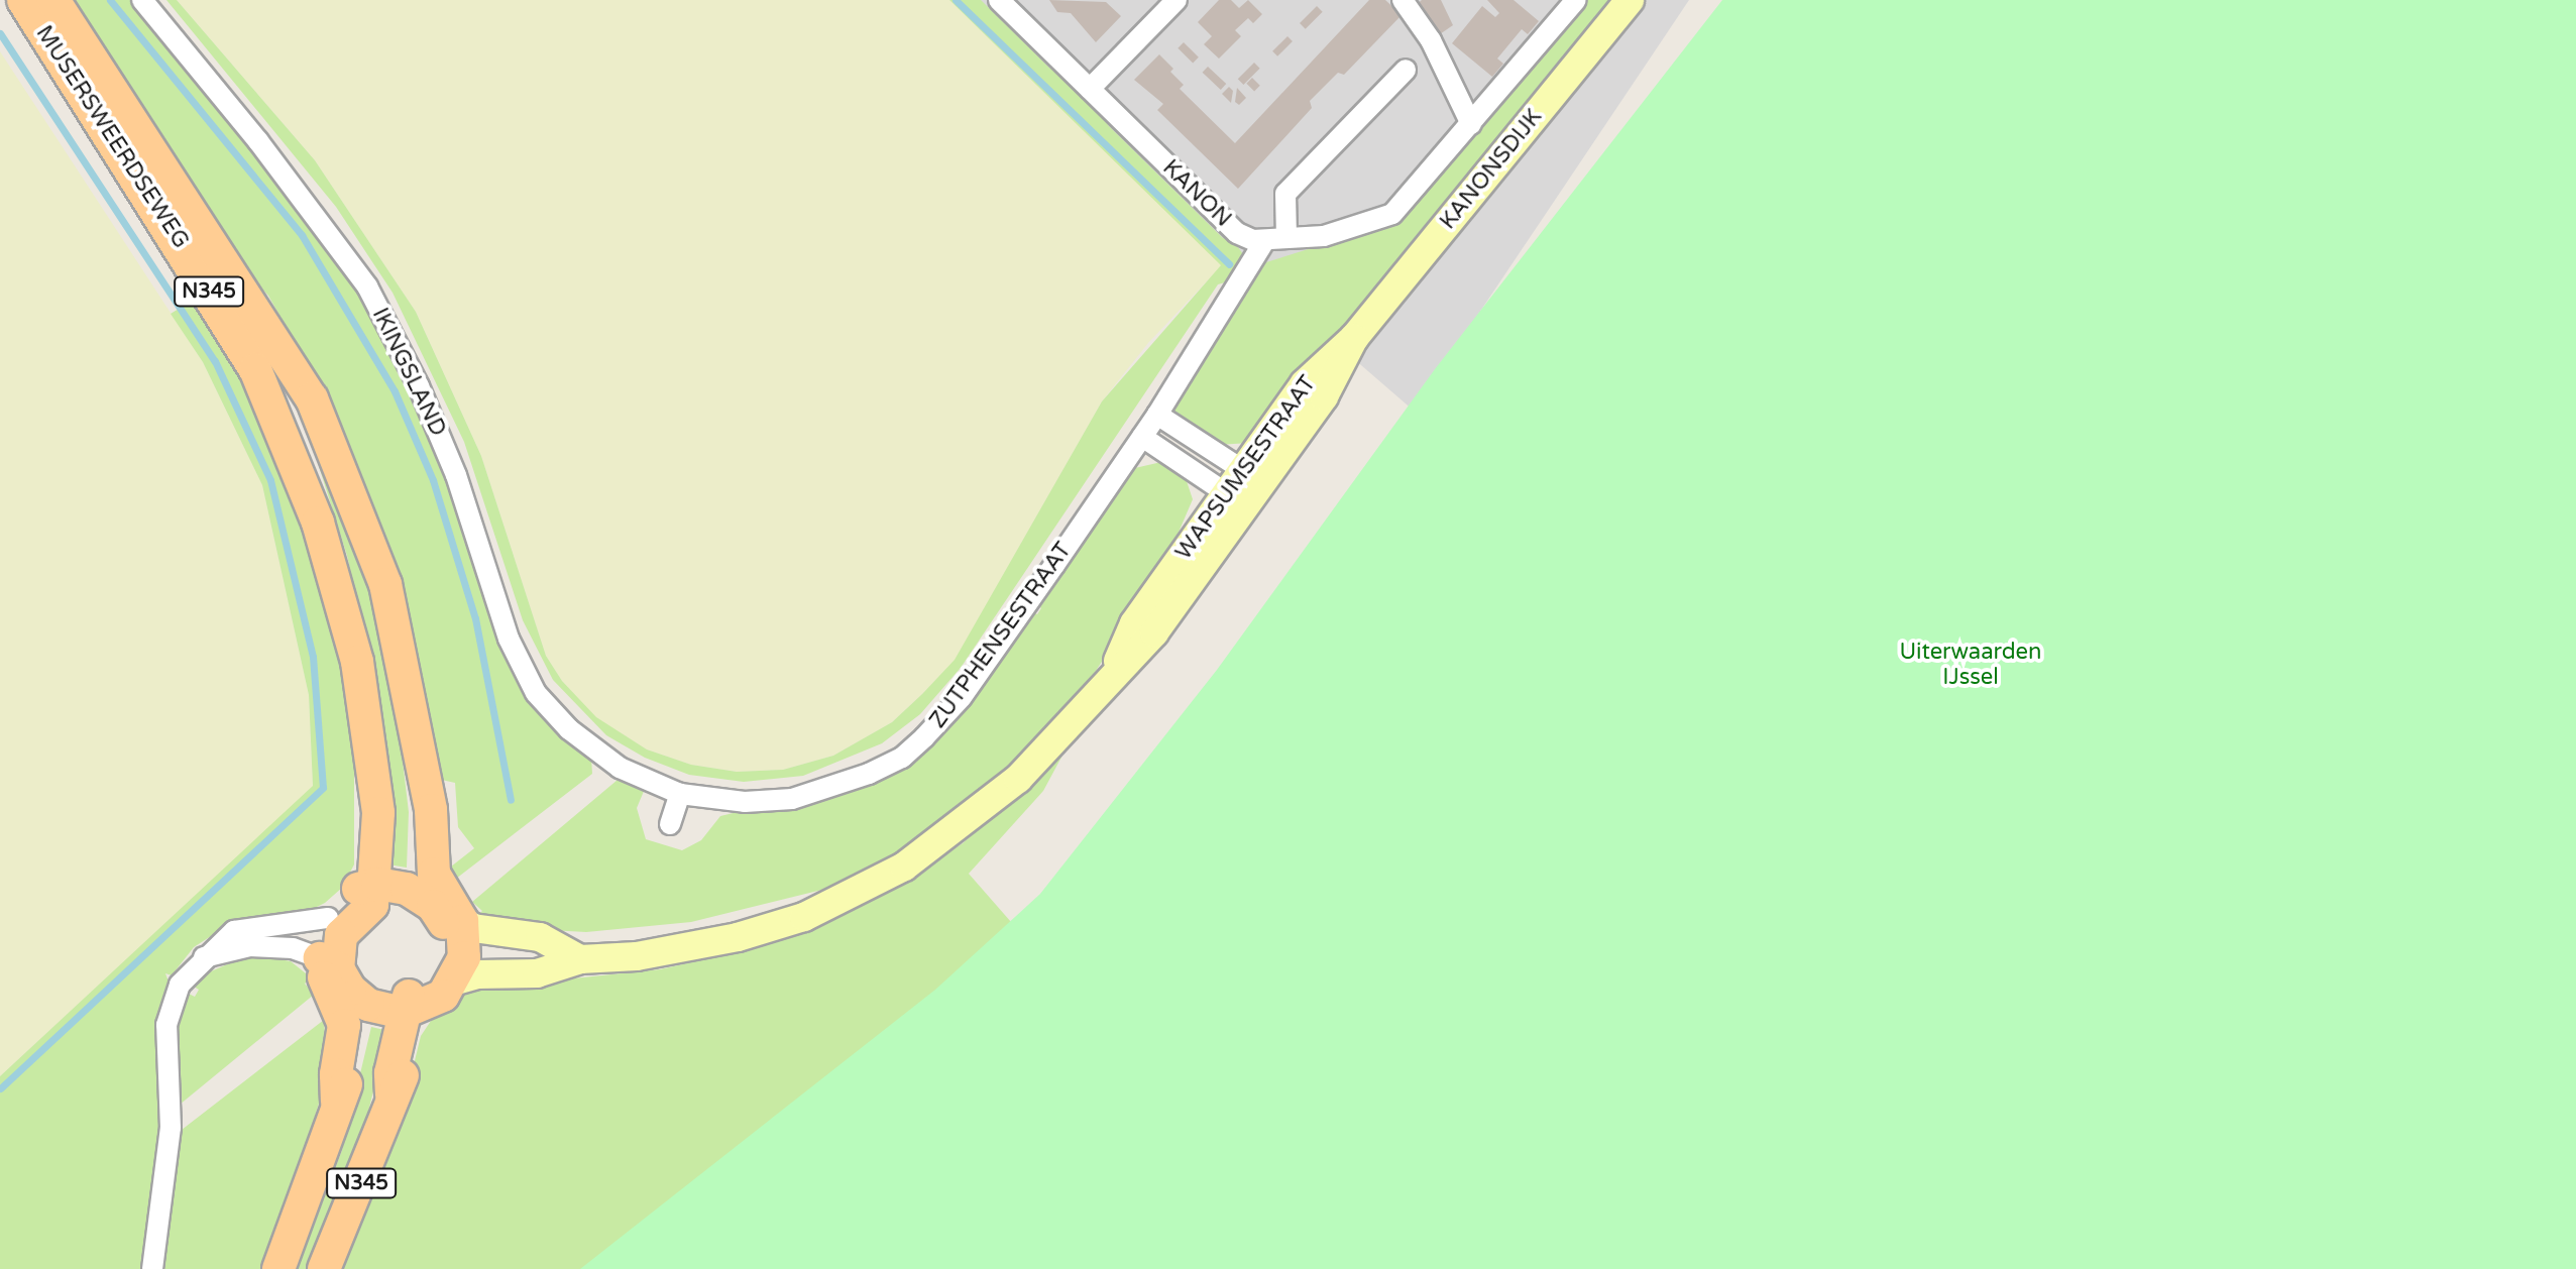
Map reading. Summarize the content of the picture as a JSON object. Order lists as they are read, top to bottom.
{
  "streets": {
    "main road": ["MUSERSWEERDSEWEG", "N345"],
    "street": [
      "KANONSDIJK",
      "KANON",
      "IKINGSLAND",
      "WAPSUMSESTRAAT",
      "ZUTPHENSESTRAAT"
    ]
  },
  "crossings": [
    ["MUSERSWEERDSEWEG", "N345"],
    ["KANONSDIJK", "KANON"],
    ["KANONSDIJK", "WAPSUMSESTRAAT"],
    ["KANON", "ZUTPHENSESTRAAT"],
    ["N345", "WAPSUMSESTRAAT"],
    ["IKINGSLAND", "ZUTPHENSESTRAAT"]
  ],
  "parks": ["Uiterwaarden IJssel"]
}
